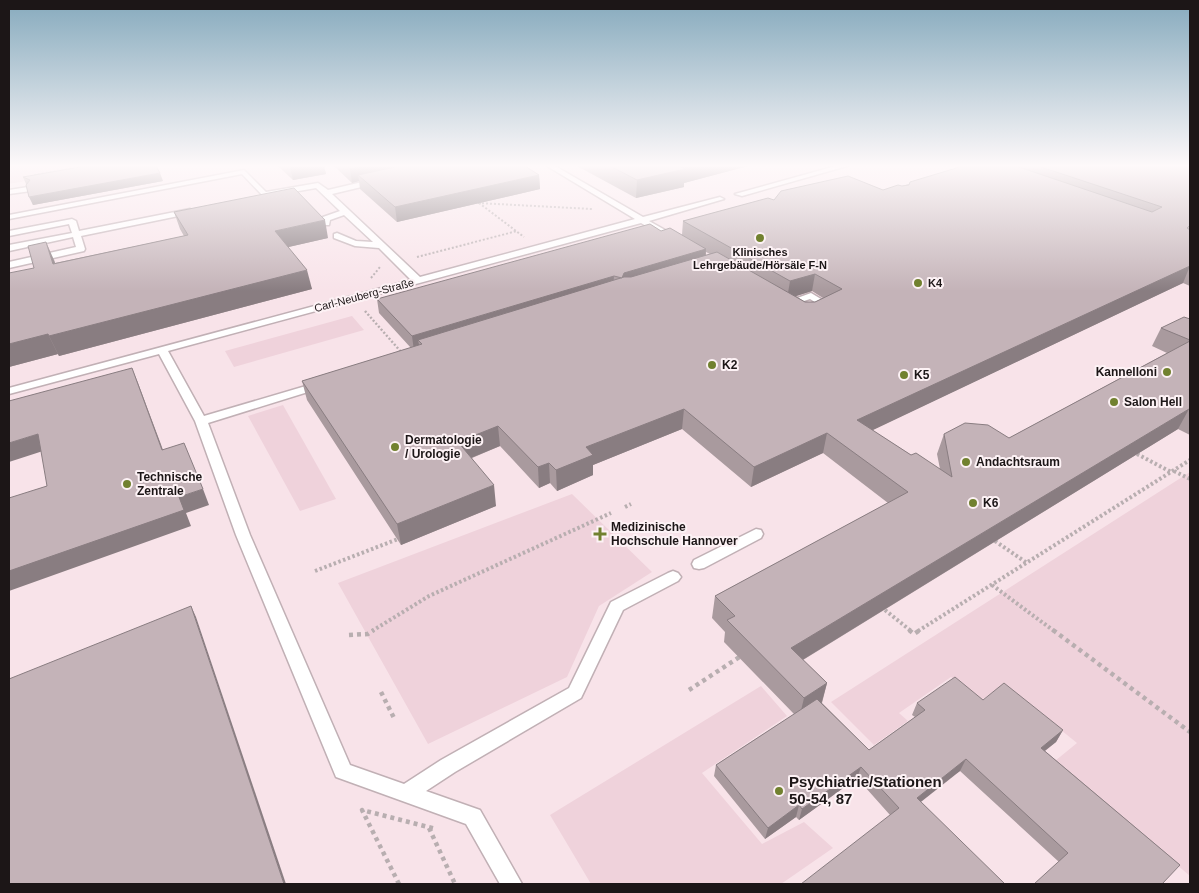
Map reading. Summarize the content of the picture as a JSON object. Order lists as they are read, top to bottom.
{
  "streets": {
    "lane": ["Carl-Neuberg-Straße"]
  },
  "places": {
    "other": [
      "Klinisches Lehrgebäude/Hörsäle F-N",
      "K4",
      "K2",
      "Kannelloni",
      "K5",
      "Salon Hell",
      "Dermatologie / Urologie",
      "Andachtsraum",
      "Technische Zentrale",
      "K6",
      "Psychiatrie/Stationen 50-54, 87"
    ],
    "health": ["Medizinische Hochschule Hannover"]
  }
}
